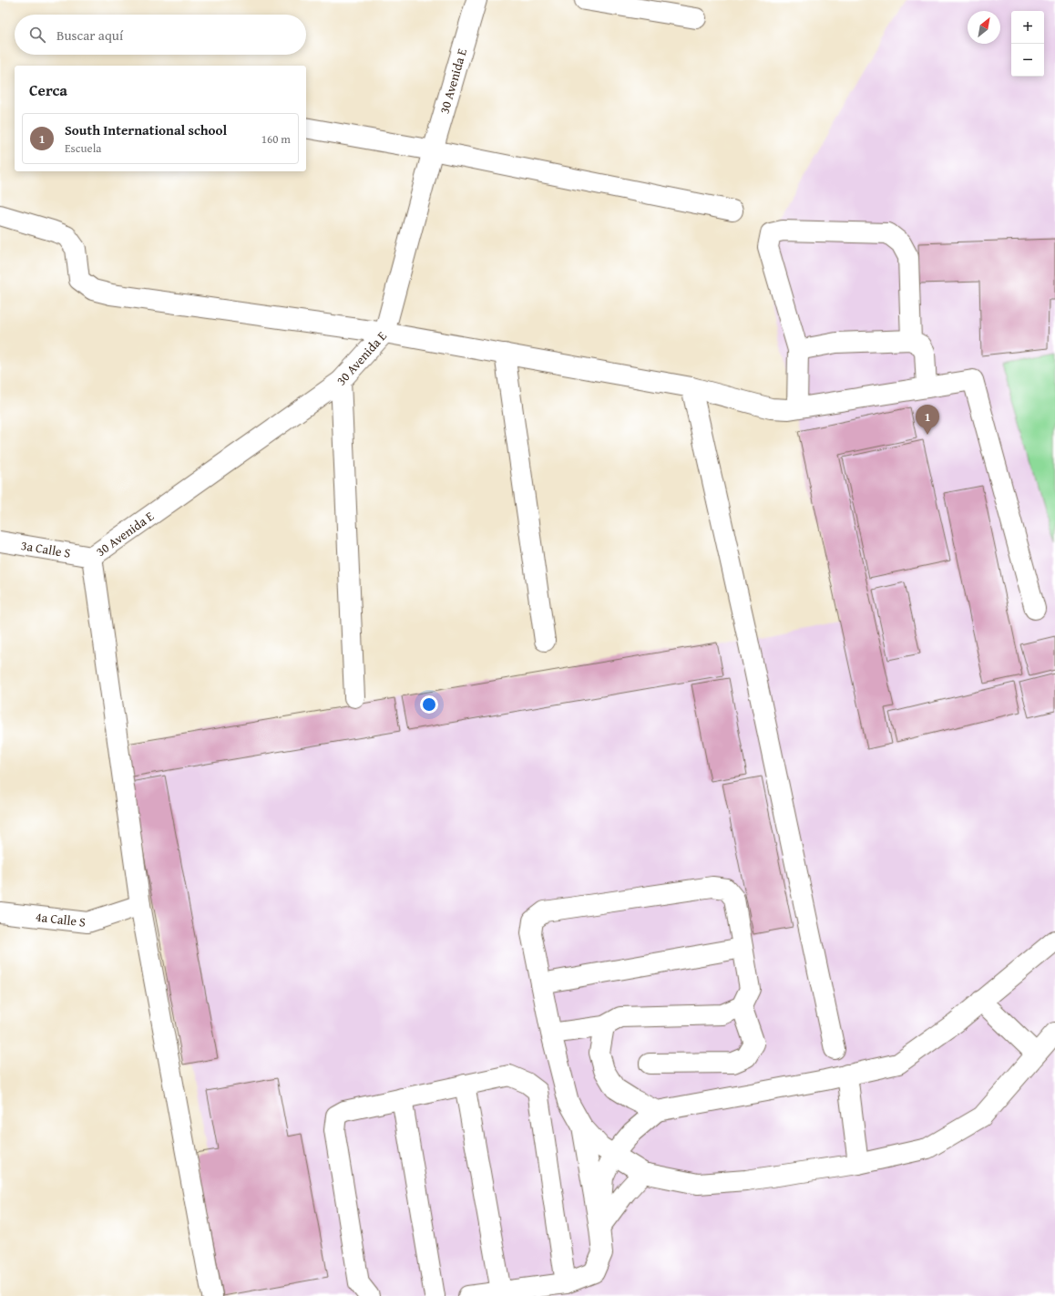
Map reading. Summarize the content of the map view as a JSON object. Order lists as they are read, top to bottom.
{
  "streets": {
    "street": ["30 Avenida E", "3a Calle S", "4a Calle S"]
  },
  "crossings": [
    ["30 Avenida E", "3a Calle S"]
  ],
  "north": "top right",
  "page": {
    "map_buttons": ["+", "−"],
    "search": "Buscar aquí",
    "heading": "Cerca",
    "list": [
      {
        "mark": "1",
        "name": "South International school",
        "note": "Escuela",
        "value": "160 m"
      }
    ],
    "pins": "1"
  }
}
